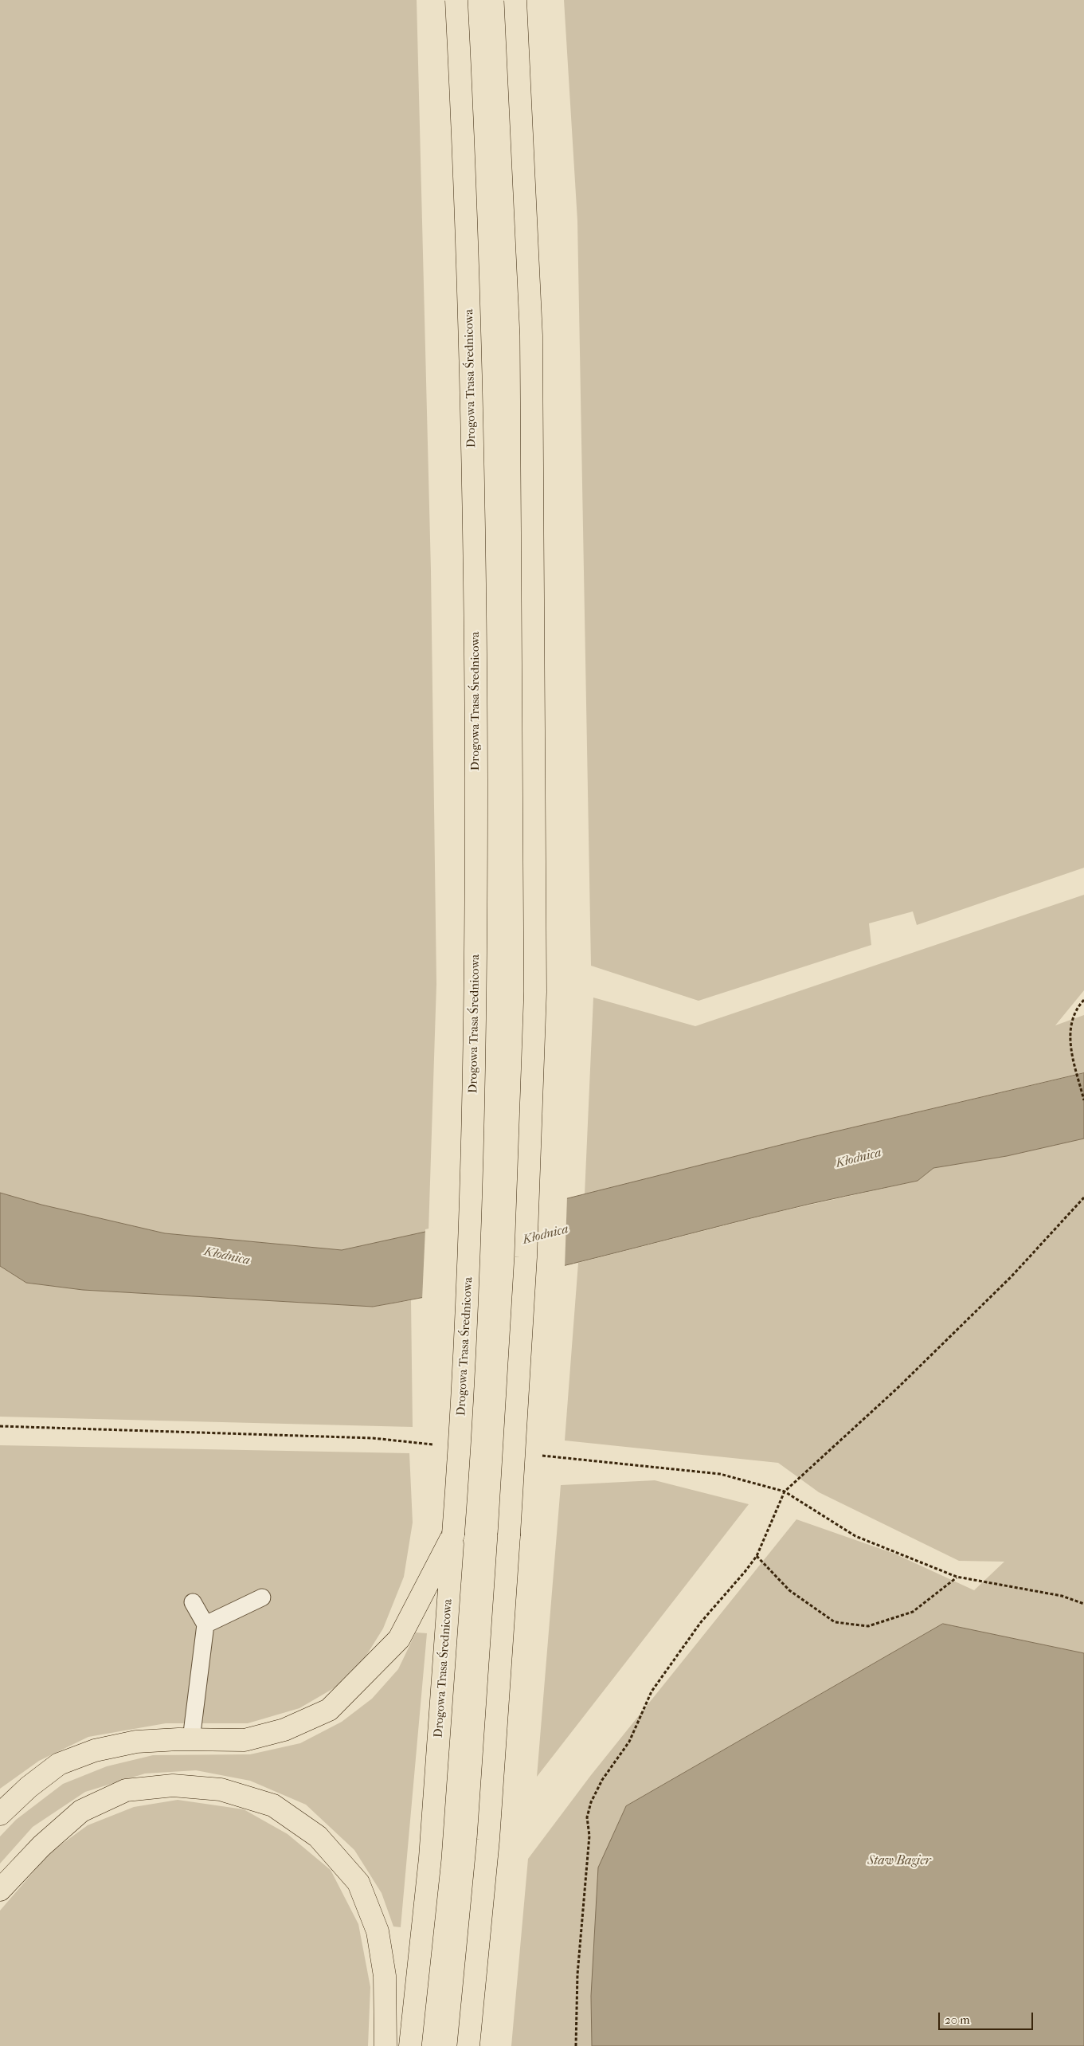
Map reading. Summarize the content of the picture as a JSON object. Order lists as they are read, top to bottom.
{
  "streets": {
    "main road": ["Drogowa Trasa Średnicowa"]
  },
  "water": ["Kłodnica", "Staw Bagier"],
  "scale_bar": "20 m"
}
